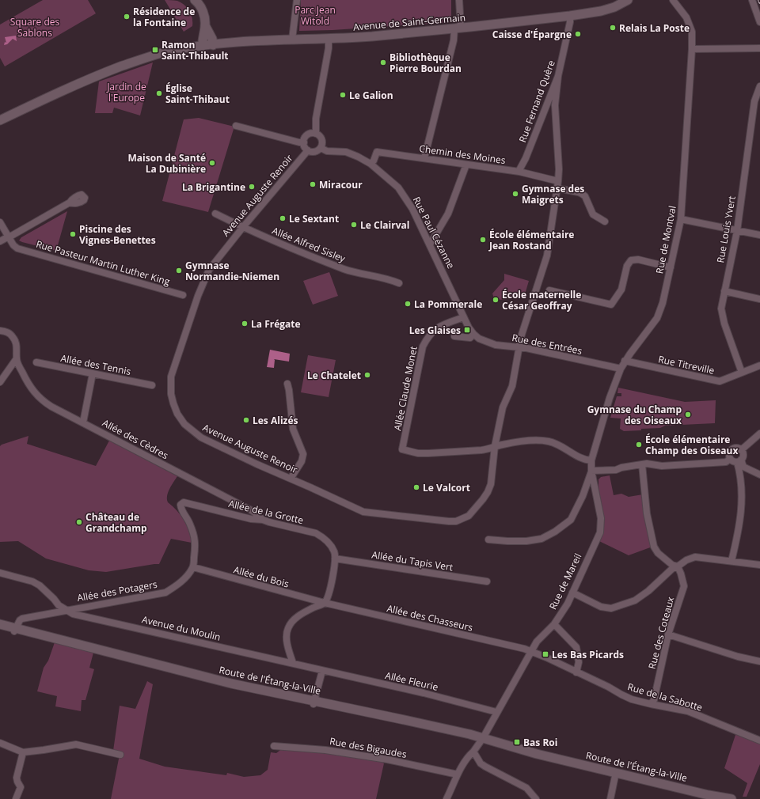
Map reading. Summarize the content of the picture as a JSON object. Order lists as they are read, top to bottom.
{
  "streets": {
    "street": [
      "Avenue de Saint-Germain",
      "Rue Fernand Quère",
      "Chemin des Moines",
      "Avenue Auguste Renoir",
      "Rue Louis Yvert",
      "Rue Paul Cézanne",
      "Rue de Montval",
      "Allée Alfred Sisley",
      "Rue Pasteur Martin Luther King",
      "Rue des Entrées",
      "Allée des Tennis",
      "Rue Titreville",
      "Allée Claude Monet",
      "Allée des Cèdres",
      "Allée de la Grotte",
      "Allée du Tapis Vert",
      "Allée du Bois",
      "Rue de Mareil",
      "Allée des Potagers",
      "Allée des Chasseurs",
      "Avenue du Moulin",
      "Rue des Coteaux",
      "Route de l'Étang-la-Ville",
      "Allée Fleurie",
      "Rue de la Sabotte",
      "Rue des Bigaudes"
    ]
  },
  "crossings": [
    ["Avenue de Saint-Germain", "Rue Fernand Quère"],
    ["Rue Fernand Quère", "Chemin des Moines"],
    ["Rue Fernand Quère", "Avenue Auguste Renoir"],
    ["Chemin des Moines", "Avenue Auguste Renoir"],
    ["Chemin des Moines", "Rue Paul Cézanne"],
    ["Avenue Auguste Renoir", "Rue Paul Cézanne"],
    ["Avenue Auguste Renoir", "Allée Alfred Sisley"],
    ["Avenue Auguste Renoir", "Rue des Entrées"],
    ["Avenue Auguste Renoir", "Allée Claude Monet"],
    ["Rue Louis Yvert", "Rue Titreville"],
    ["Rue Paul Cézanne", "Rue des Entrées"],
    ["Rue Paul Cézanne", "Allée Claude Monet"],
    ["Rue de Montval", "Rue des Entrées"],
    ["Rue de Montval", "Rue Titreville"],
    ["Rue de Montval", "Rue de Mareil"],
    ["Allée des Cèdres", "Allée de la Grotte"],
    ["Allée de la Grotte", "Allée du Tapis Vert"],
    ["Allée de la Grotte", "Allée du Bois"],
    ["Allée de la Grotte", "Allée des Potagers"],
    ["Allée du Bois", "Allée des Potagers"],
    ["Allée du Bois", "Allée des Chasseurs"],
    ["Rue de Mareil", "Allée des Chasseurs"],
    ["Rue de Mareil", "Route de l'Étang-la-Ville"],
    ["Rue de Mareil", "Allée Fleurie"],
    ["Rue de Mareil", "Rue de la Sabotte"],
    ["Rue de Mareil", "Rue des Bigaudes"],
    ["Allée des Potagers", "Avenue du Moulin"],
    ["Allée des Potagers", "Route de l'Étang-la-Ville"],
    ["Allée des Chasseurs", "Rue de la Sabotte"],
    ["Avenue du Moulin", "Allée Fleurie"],
    ["Rue des Coteaux", "Rue de la Sabotte"]
  ],
  "parks": ["Parc Jean Witold", "Square des Sablons", "Jardin de l'Europe"],
  "places": {
    "other": [
      "Résidence de la Fontaine",
      "Relais La Poste",
      "Caisse d'Épargne",
      "Bibliothèque Pierre Bourdan",
      "Église Saint-Thibaut",
      "Le Galion",
      "Maison de Santé La Dubinière",
      "Miracour",
      "La Brigantine",
      "Gymnase des Maigrets",
      "Le Sextant",
      "Le Clairval",
      "Piscine des Vignes-Benettes",
      "École élémentaire Jean Rostand",
      "Gymnase Normandie-Niemen",
      "École maternelle César Geoffray",
      "La Pommerale",
      "La Frégate",
      "Le Chatelet",
      "Gymnase du Champ des Oiseaux",
      "Les Alizés",
      "École élémentaire Champ des Oiseaux",
      "Le Valcort",
      "Château de Grandchamp"
    ],
    "transit": [
      "Ramon Saint-Thibault",
      "Les Glaises",
      "Les Bas Picards",
      "Bas Roi"
    ]
  }
}
